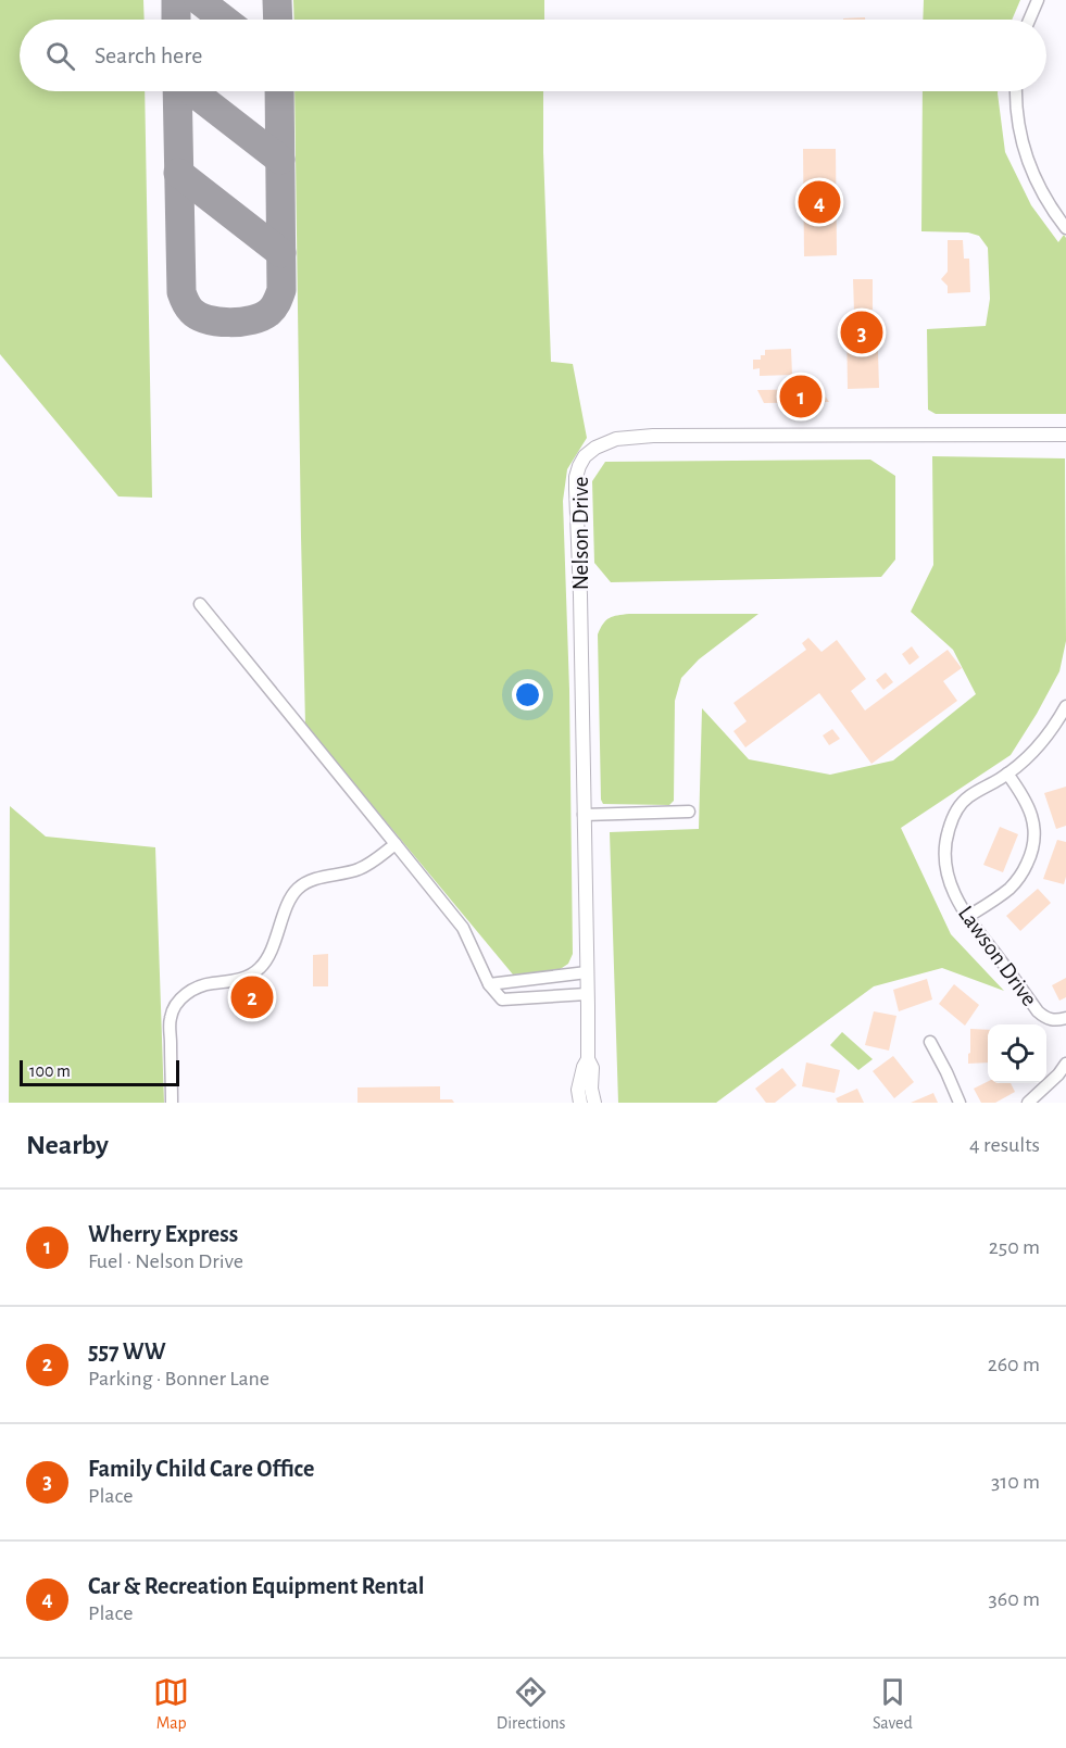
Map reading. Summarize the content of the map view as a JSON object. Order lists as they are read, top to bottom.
{
  "streets": {
    "street": ["Nelson Drive", "Lawson Drive"]
  },
  "scale_bar": "100 m",
  "page": {
    "search": "Search here",
    "pins": [
      "4",
      "3",
      "1",
      "2"
    ],
    "scale": "100 m",
    "heading": ["Nearby", "4 results"],
    "list": [
      {
        "mark": "1",
        "name": "Wherry Express",
        "note": "Fuel · Nelson Drive",
        "value": "250 m"
      },
      {
        "mark": "2",
        "name": "557 WW",
        "note": "Parking · Bonner Lane",
        "value": "260 m"
      },
      {
        "mark": "3",
        "name": "Family Child Care Office",
        "note": "Place",
        "value": "310 m"
      },
      {
        "mark": "4",
        "name": "Car & Recreation Equipment Rental",
        "note": "Place",
        "value": "360 m"
      }
    ],
    "nav": ["Map", "Directions", "Saved"]
  }
}
